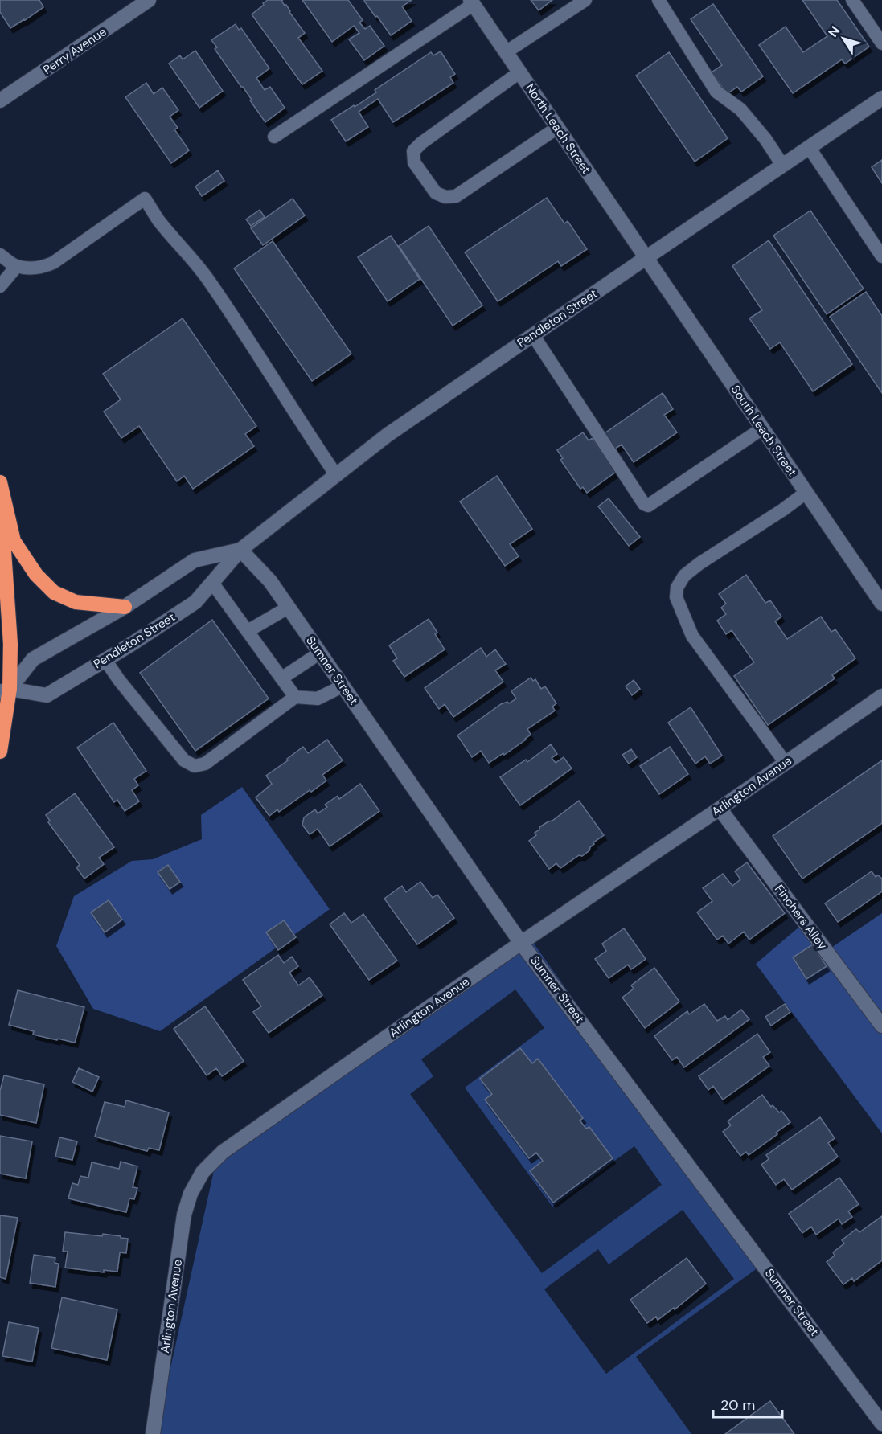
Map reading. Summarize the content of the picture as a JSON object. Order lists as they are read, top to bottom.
{
  "streets": {
    "street": [
      "Perry Avenue",
      "North Leach Street",
      "Pendleton Street",
      "South Leach Street",
      "Sumner Street",
      "Arlington Avenue",
      "Finchers Alley"
    ]
  },
  "crossings": [
    ["North Leach Street", "Pendleton Street"],
    ["North Leach Street", "South Leach Street"],
    ["Pendleton Street", "South Leach Street"],
    ["Pendleton Street", "Sumner Street"],
    ["Sumner Street", "Arlington Avenue"],
    ["Arlington Avenue", "Finchers Alley"]
  ],
  "scale_bar": "20 m",
  "north": "top left"
}
